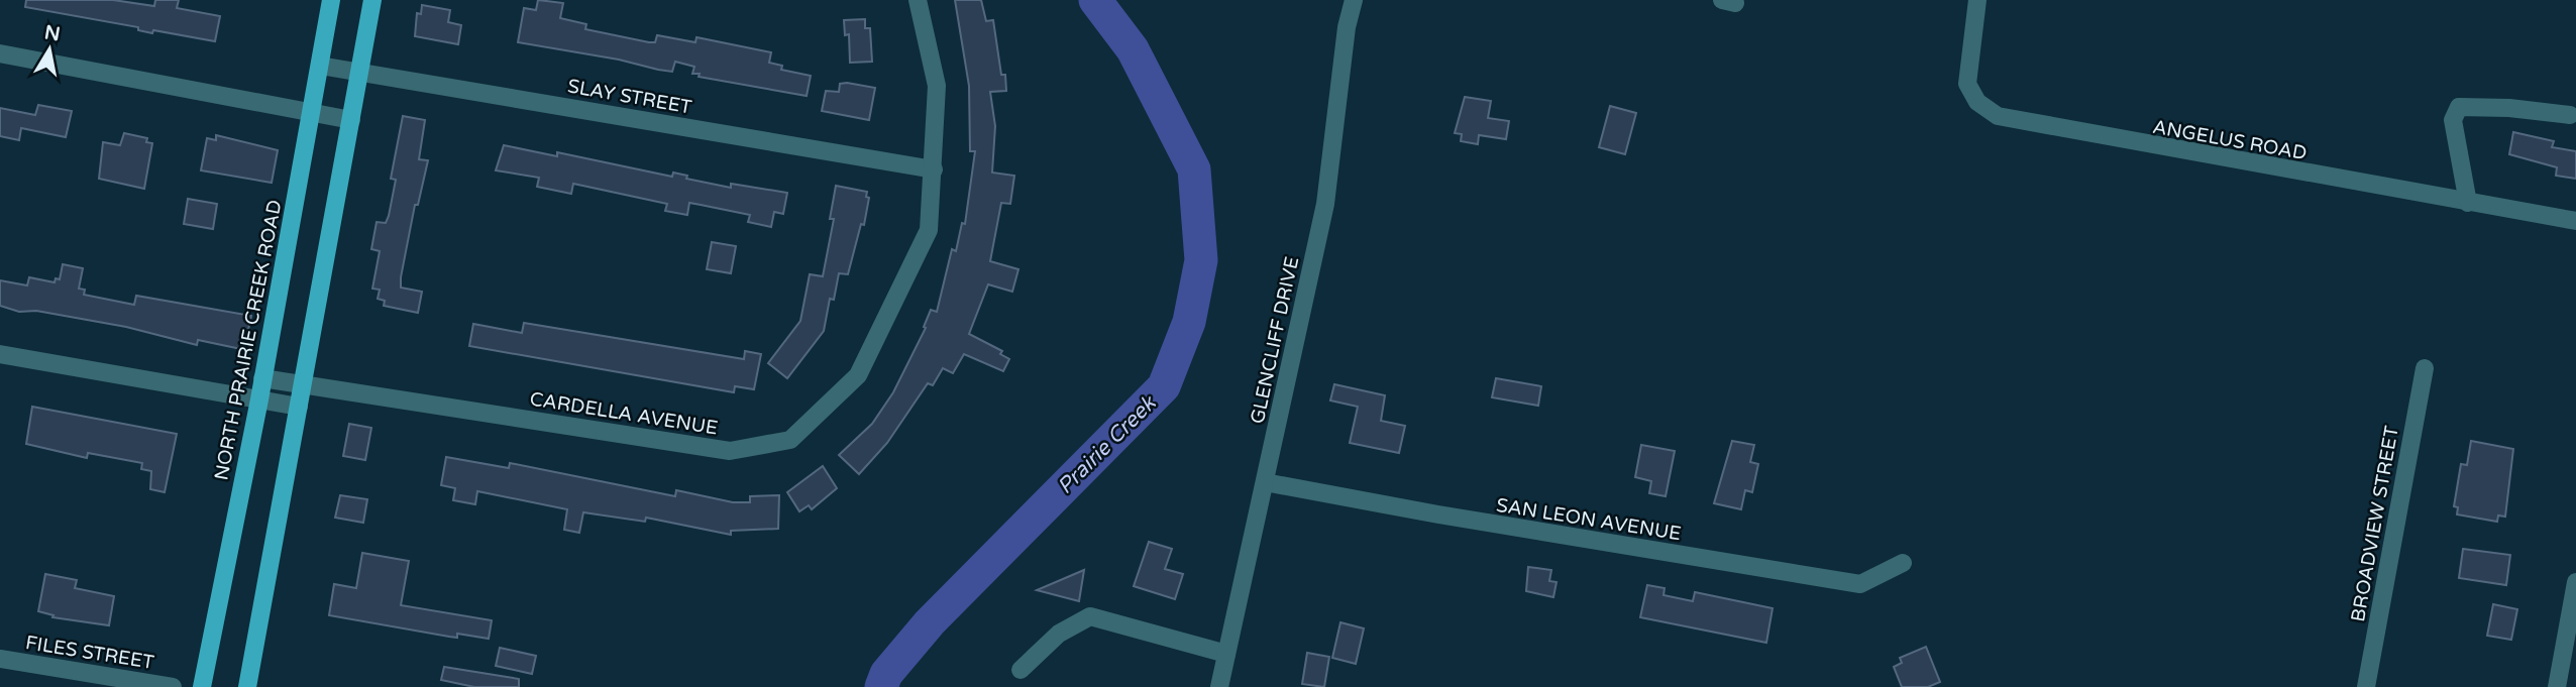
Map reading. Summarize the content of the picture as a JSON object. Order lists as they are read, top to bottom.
{
  "streets": {
    "main road": ["NORTH PRAIRIE CREEK ROAD"],
    "street": [
      "SLAY STREET",
      "ANGELUS ROAD",
      "GLENCLIFF DRIVE",
      "CARDELLA AVENUE",
      "SAN LEON AVENUE",
      "BROADVIEW STREET",
      "FILES STREET"
    ]
  },
  "crossings": [
    ["SLAY STREET", "NORTH PRAIRIE CREEK ROAD"],
    ["SLAY STREET", "CARDELLA AVENUE"],
    ["NORTH PRAIRIE CREEK ROAD", "CARDELLA AVENUE"],
    ["GLENCLIFF DRIVE", "SAN LEON AVENUE"]
  ],
  "water": ["Prairie Creek"],
  "north": "top"
}
